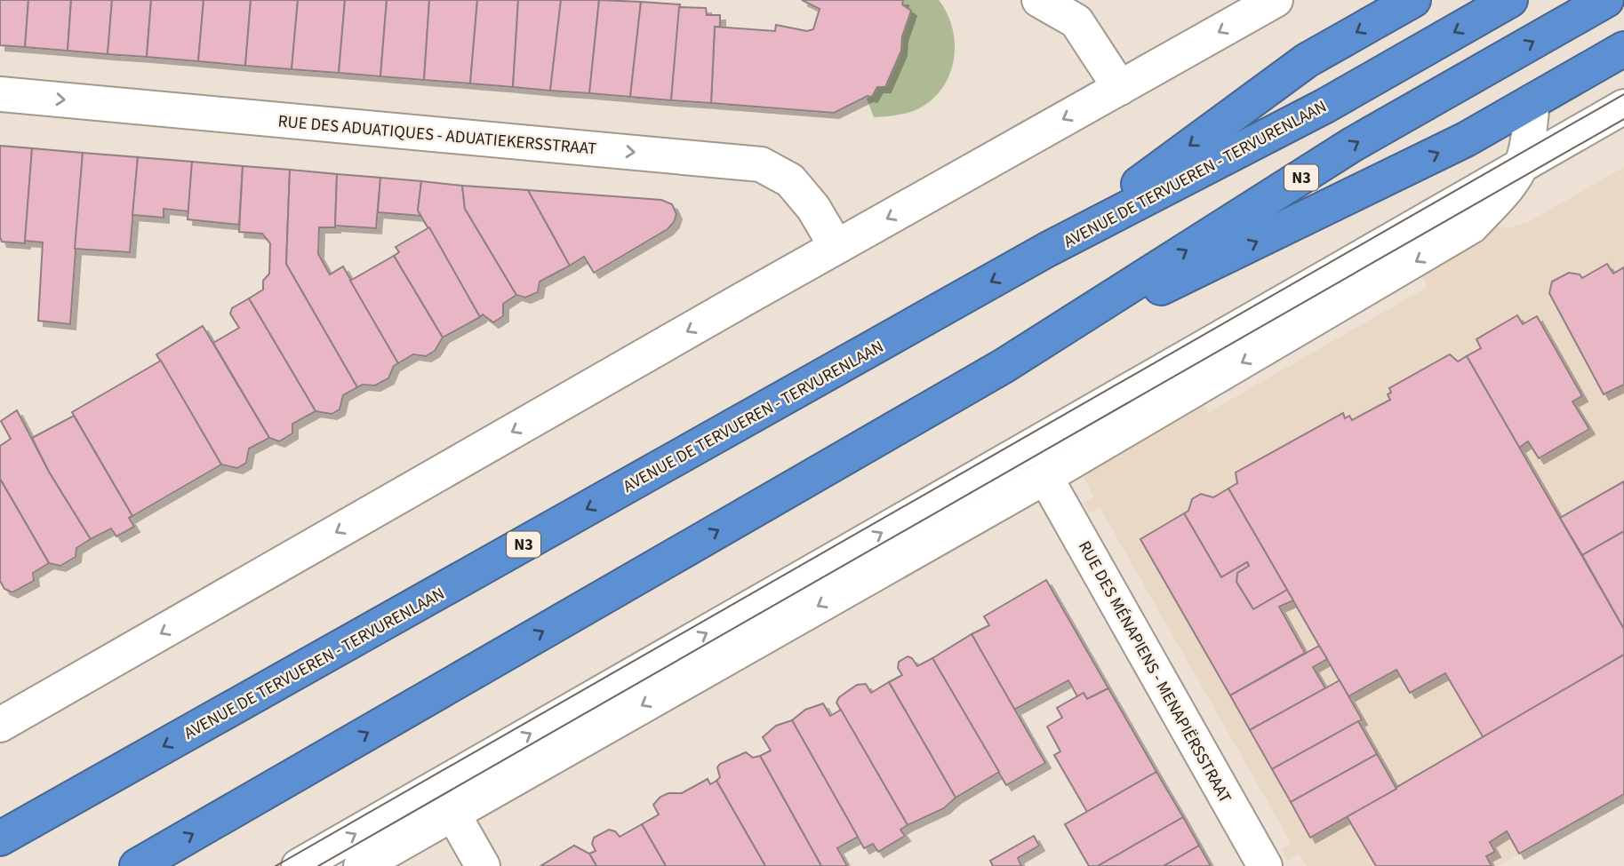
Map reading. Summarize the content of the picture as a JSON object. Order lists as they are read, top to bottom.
{
  "streets": {
    "highway": ["AVENUE DE TERVUEREN - TERVURENLAAN", "N3"],
    "street": ["RUE DES ADUATIQUES - ADUATIEKERSSTRAAT", "RUE DES MÉNAPIENS - MENAPIËRSSTRAAT"]
  },
  "one_way": ["RUE DES ADUATIQUES - ADUATIEKERSSTRAAT"]
}
